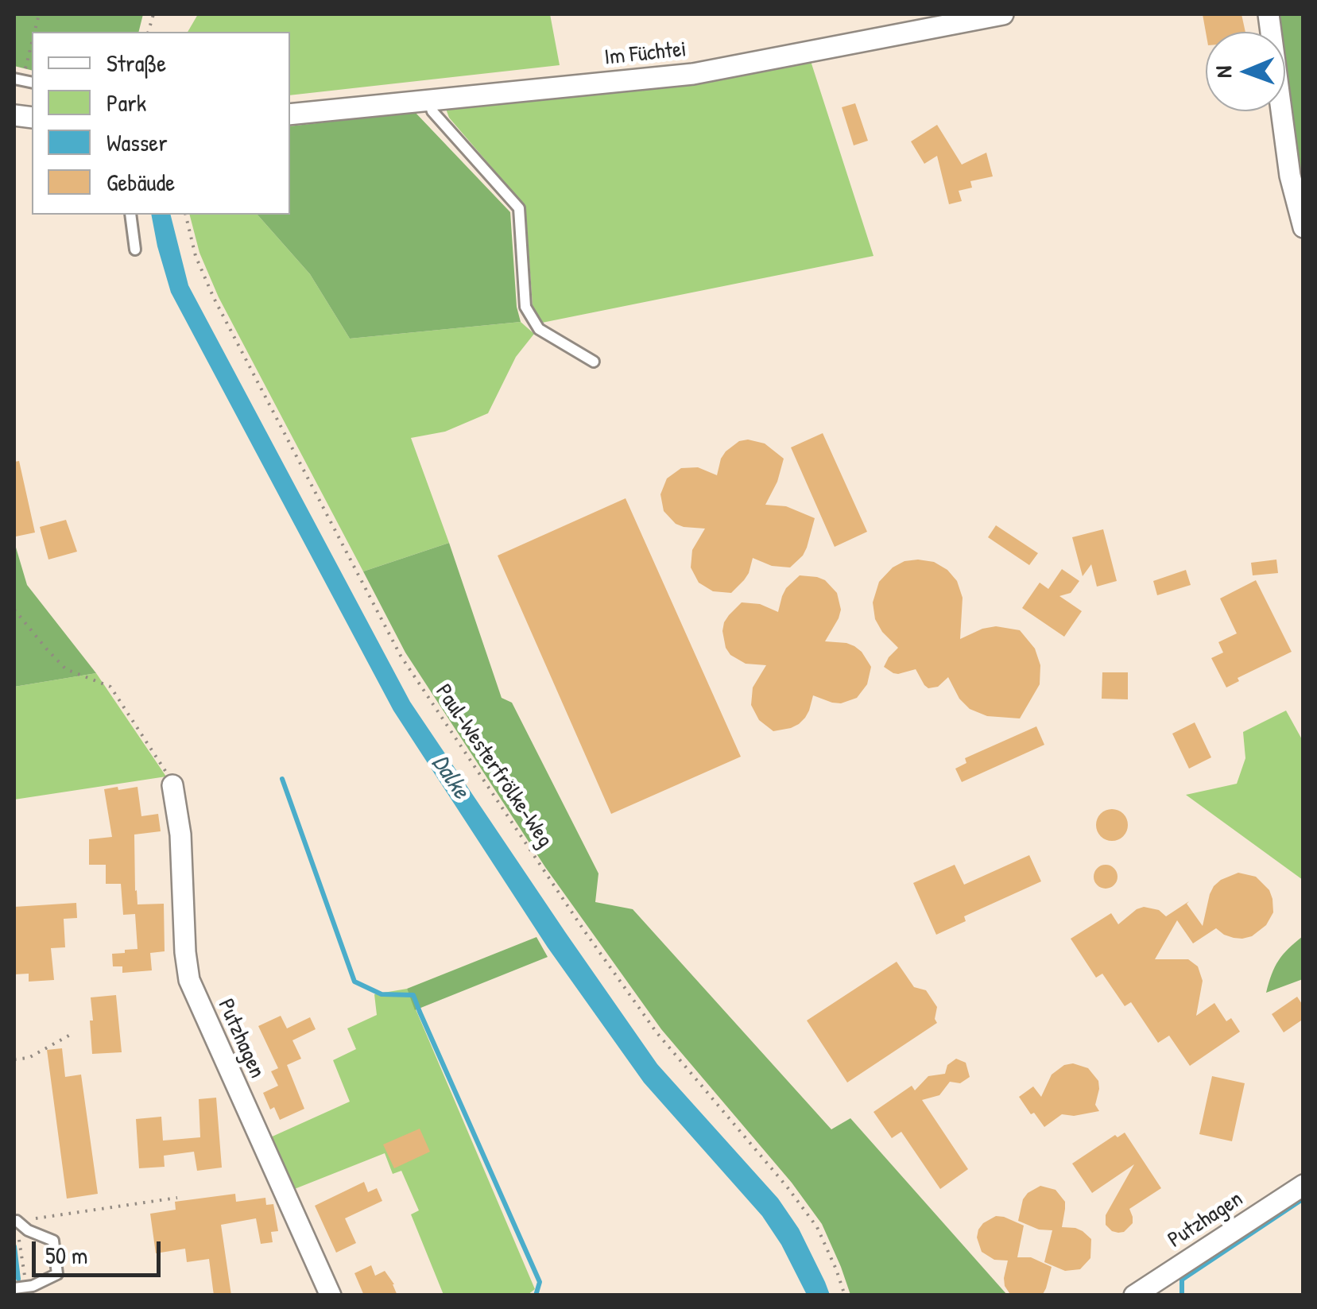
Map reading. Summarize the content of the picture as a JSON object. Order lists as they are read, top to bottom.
{
  "streets": {
    "street": ["Im Füchtei", "Putzhagen"],
    "path": ["Paul-Westerfrölke-Weg"]
  },
  "water": ["Dalke"],
  "legend": [
    "Straße",
    "Park",
    "Wasser",
    "Gebäude"
  ],
  "scale_bar": "50 m",
  "north": "left"
}
